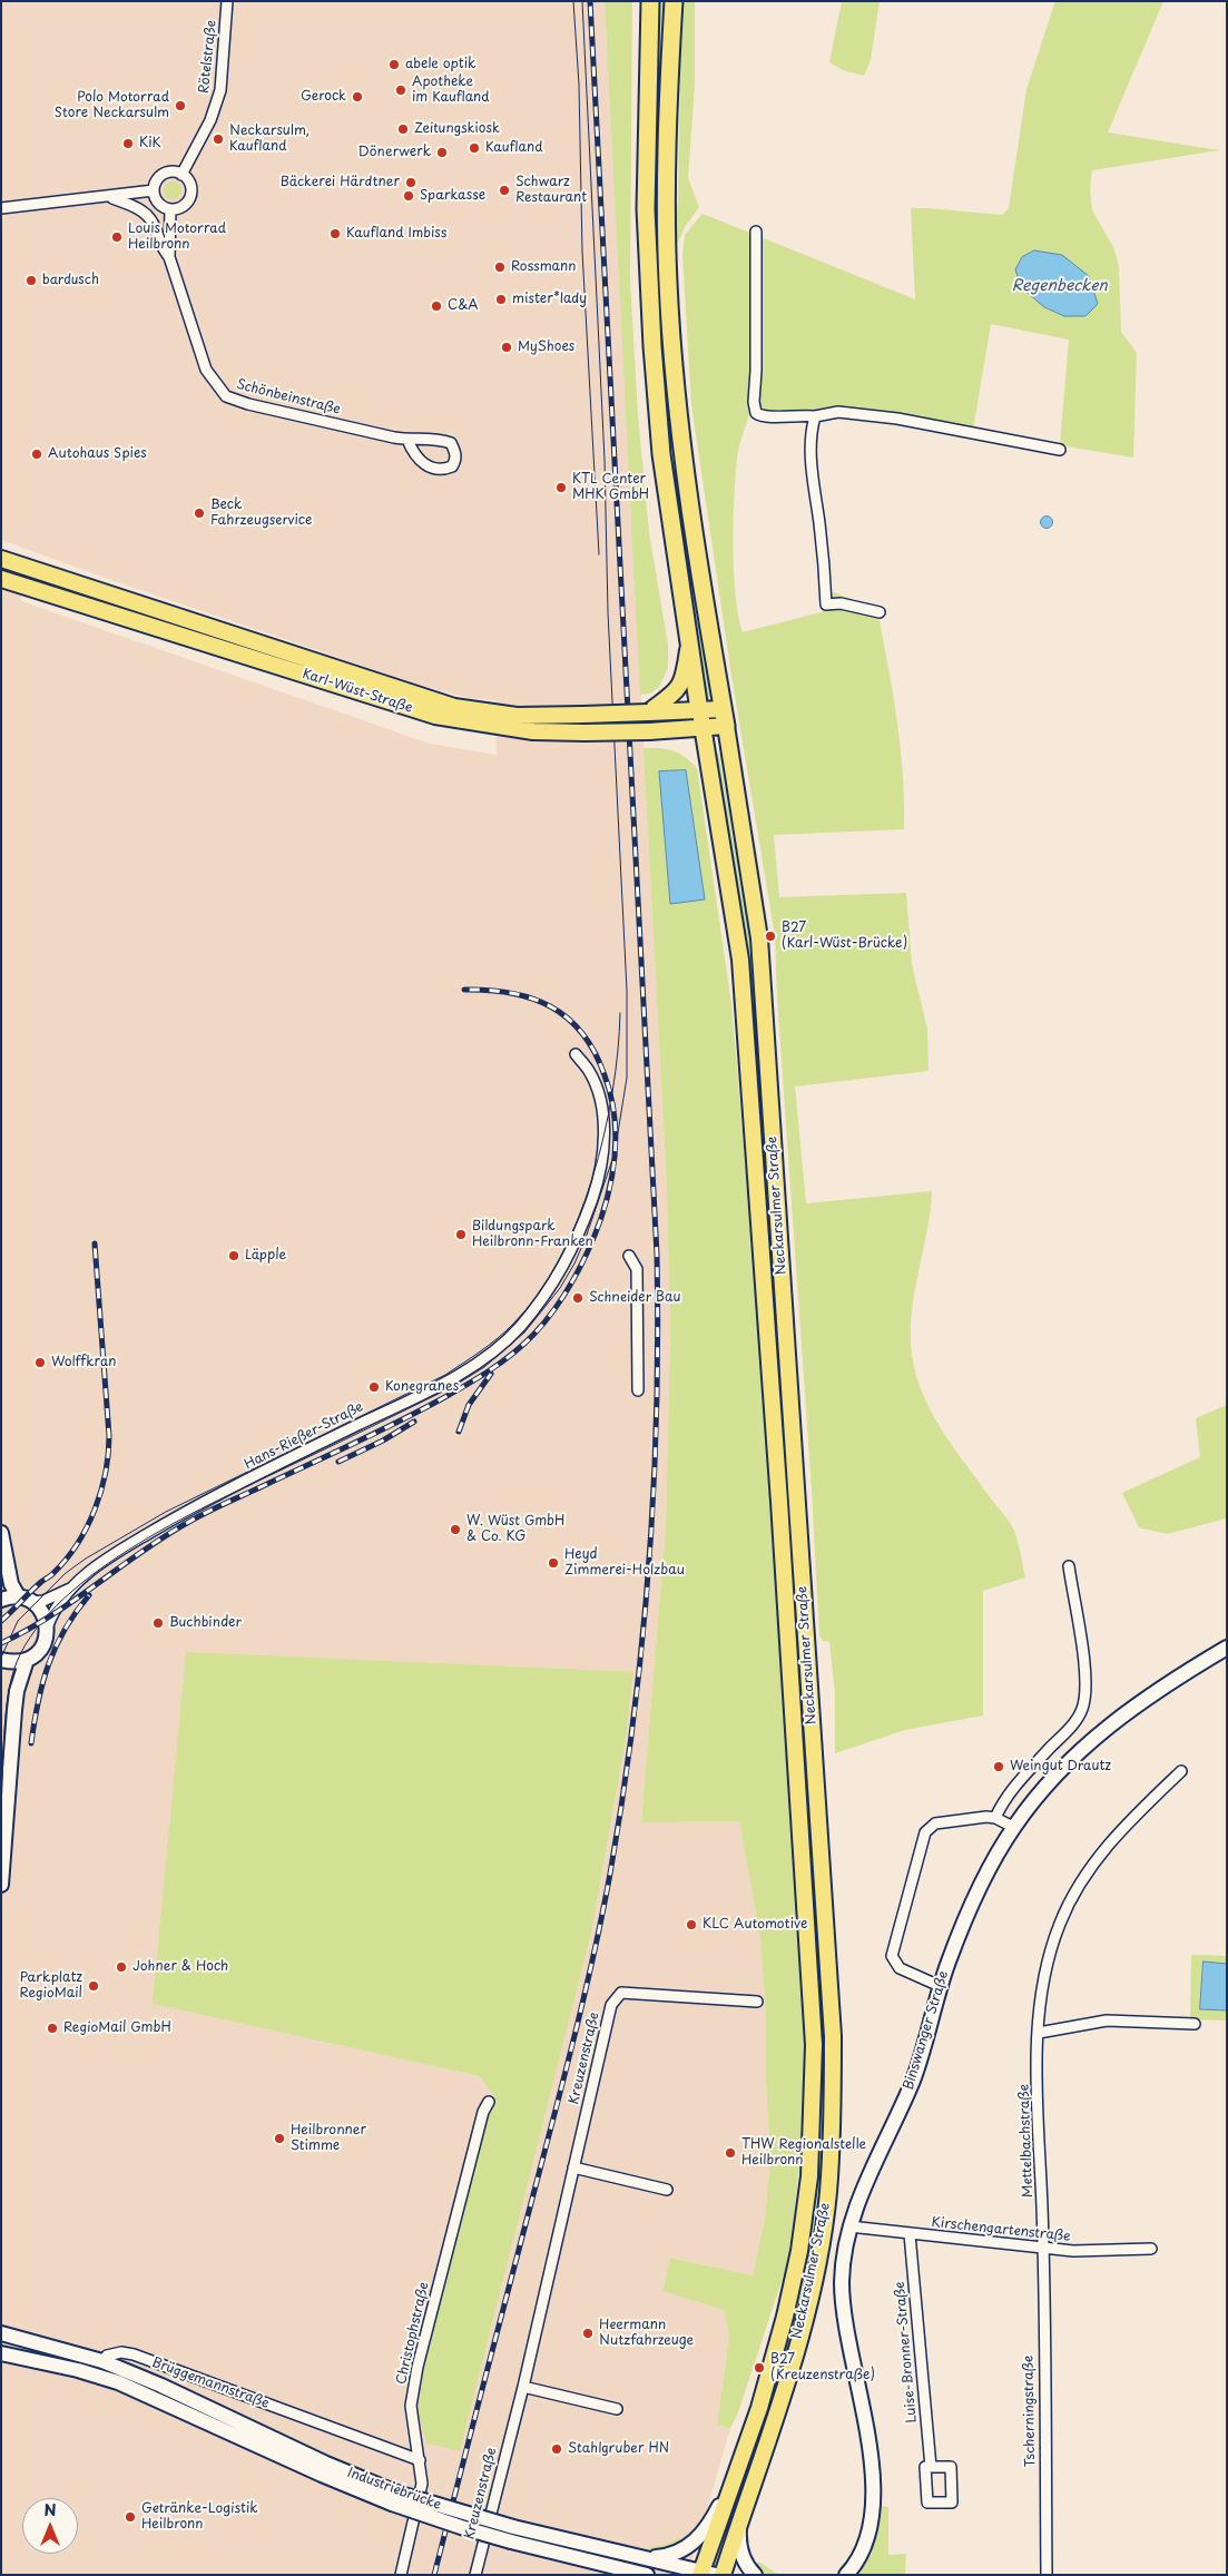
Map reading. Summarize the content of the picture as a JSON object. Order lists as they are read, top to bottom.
{
  "streets": {
    "main road": [
      "Karl-Wüst-Straße",
      "Neckarsulmer Straße",
      "Binswanger Straße",
      "Industriebrücke"
    ],
    "street": [
      "Rötelstraße",
      "Schönbeinstraße",
      "Hans-Rießer-Straße",
      "Kreuzenstraße",
      "Mettelbachstraße",
      "Kirschengartenstraße",
      "Christophstraße",
      "Luise-Bronner-Straße",
      "Brüggemannstraße",
      "Tscherningstraße"
    ]
  },
  "crossings": [
    ["Rötelstraße", "Schönbeinstraße"],
    ["Karl-Wüst-Straße", "Neckarsulmer Straße"],
    ["Neckarsulmer Straße", "Industriebrücke"],
    ["Binswanger Straße", "Kirschengartenstraße"],
    ["Mettelbachstraße", "Kirschengartenstraße"],
    ["Mettelbachstraße", "Tscherningstraße"],
    ["Kirschengartenstraße", "Luise-Bronner-Straße"],
    ["Kirschengartenstraße", "Tscherningstraße"],
    ["Christophstraße", "Brüggemannstraße"],
    ["Brüggemannstraße", "Industriebrücke"]
  ],
  "water": ["Regenbecken"],
  "places": [
    "abele optik",
    "Apotheke im Kaufland",
    "Gerock",
    "Polo Motorrad Store Neckarsulm",
    "Zeitungskiosk",
    "Neckarsulm, Kaufland",
    "KiK",
    "Kaufland",
    "Dönerwerk",
    "Bäckerei Härdtner",
    "Schwarz Restaurant",
    "Sparkasse",
    "Kaufland Imbiss",
    "Louis Motorrad Heilbronn",
    "Rossmann",
    "bardusch",
    "mister*lady",
    "C&A",
    "MyShoes",
    "Autohaus Spies",
    "KTL Center MHK GmbH",
    "Beck Fahrzeugservice",
    "B27 (Karl-Wüst-Brücke)",
    "Bildungspark Heilbronn-Franken",
    "Läpple",
    "Schneider Bau",
    "Wolffkran",
    "Konegranes",
    "W. Wüst GmbH & Co. KG",
    "Heyd Zimmerei-Holzbau",
    "Buchbinder",
    "Weingut Drautz",
    "KLC Automotive",
    "Johner & Hoch",
    "Parkplatz RegioMail",
    "RegioMail GmbH",
    "Heilbronner Stimme",
    "THW Regionalstelle Heilbronn",
    "Heermann Nutzfahrzeuge",
    "B27 (Kreuzenstraße)",
    "Stahlgruber HN",
    "Getränke-Logistik Heilbronn"
  ],
  "north": "top"
}
